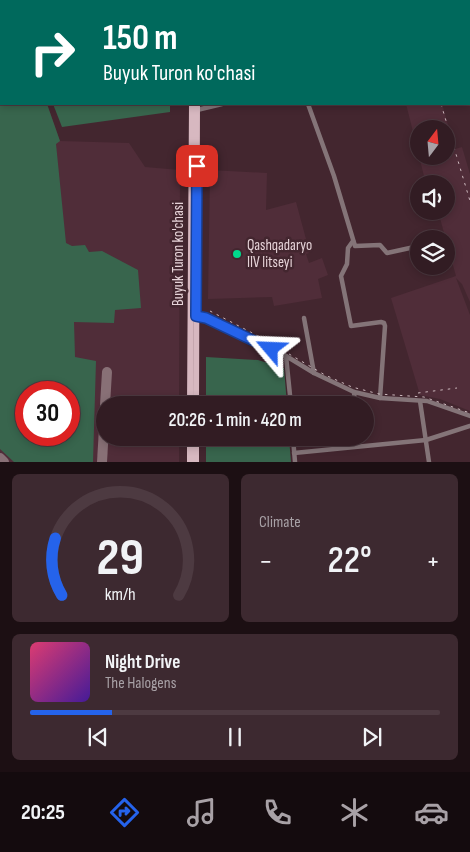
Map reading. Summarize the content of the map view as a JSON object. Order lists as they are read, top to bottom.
{
  "streets": {
    "main road": ["Buyuk Turon ko'chasi"]
  },
  "places": ["Qashqadaryo IIV litseyi"],
  "north": "top",
  "page": {
    "turn": ["150 m", "Buyuk Turon ko'chasi"],
    "limit": "30",
    "trip": "20:26 · 1 min · 420 m",
    "tile": "Climate",
    "heat": ["−", "22°", "+"],
    "song": ["Night Drive", "The Halogens"],
    "tabs": "20:25",
    "gauge": ["29", "km/h"]
  }
}
